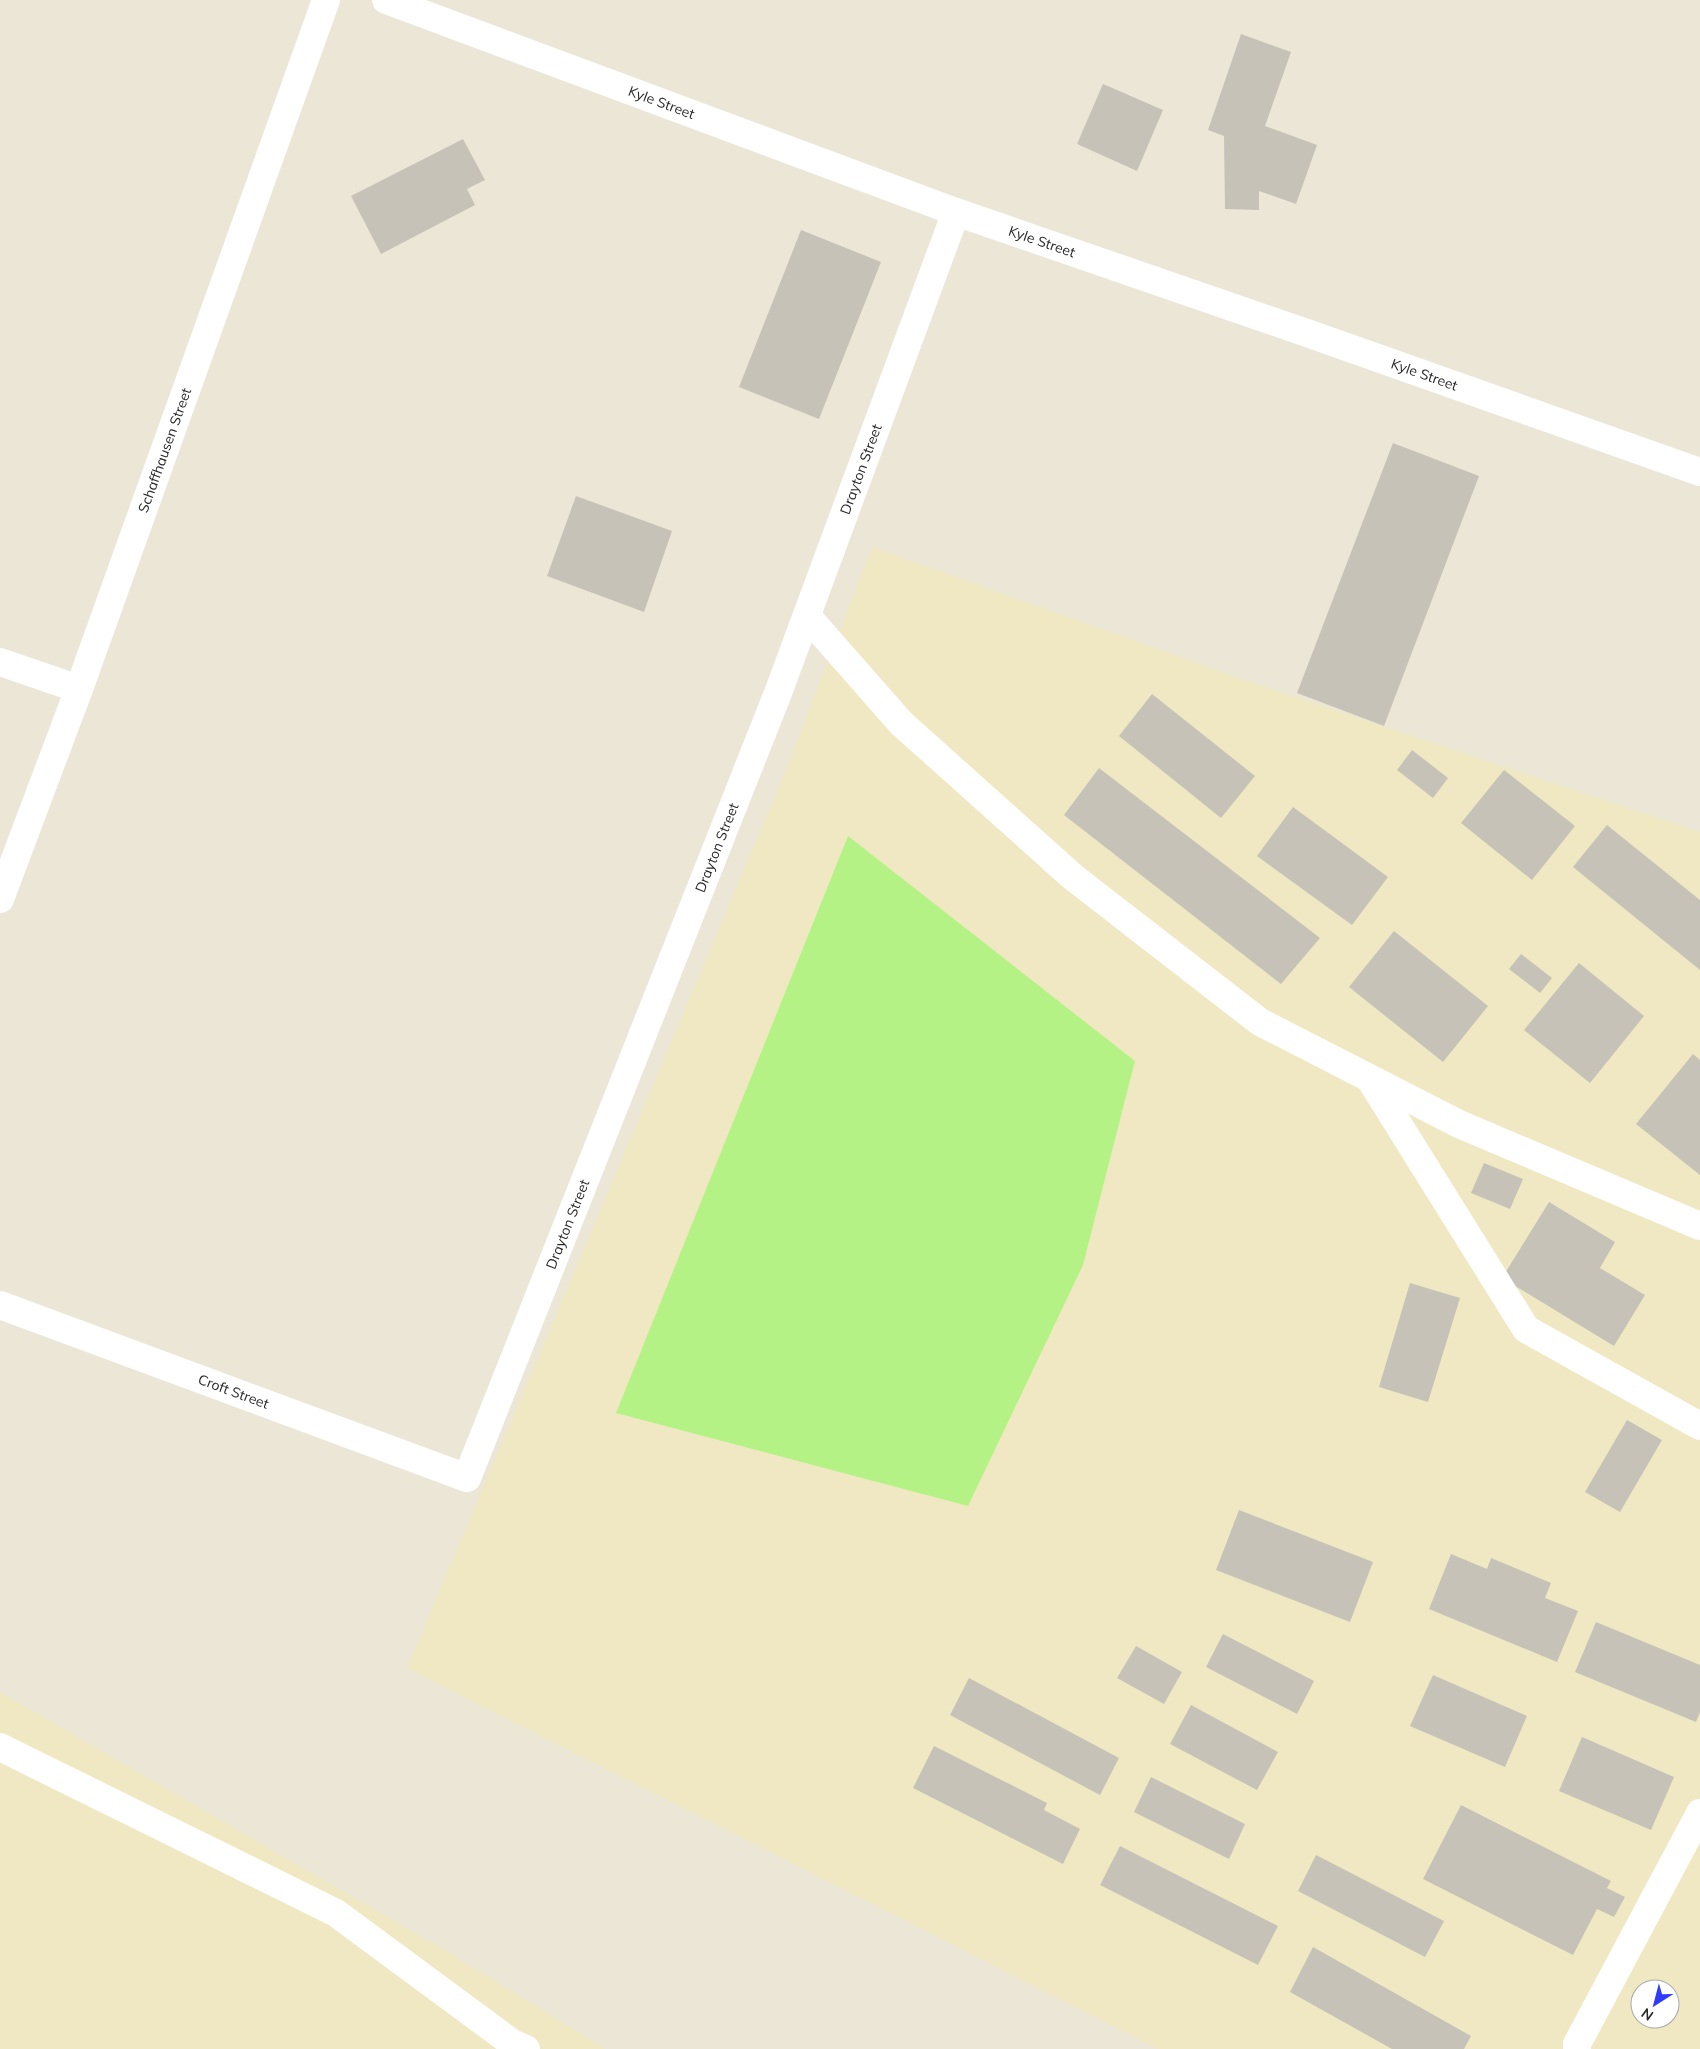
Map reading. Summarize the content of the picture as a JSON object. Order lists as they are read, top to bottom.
{
  "streets": {
    "street": [
      "Kyle Street",
      "Schaffhausen Street",
      "Drayton Street",
      "Croft Street"
    ]
  },
  "crossings": [
    ["Kyle Street", "Drayton Street"],
    ["Drayton Street", "Croft Street"]
  ],
  "north": "bottom left"
}
